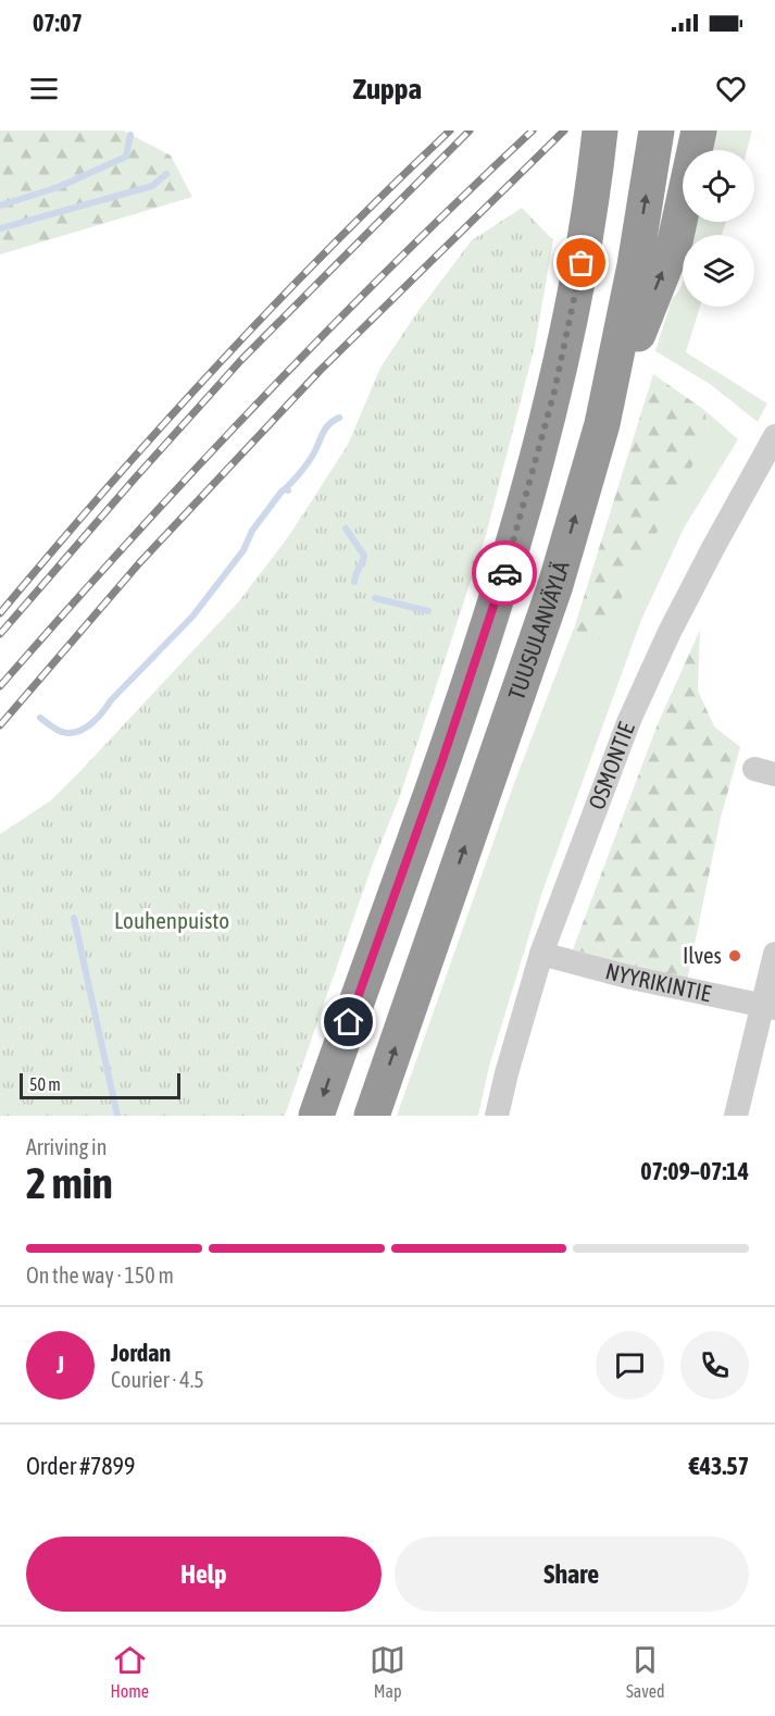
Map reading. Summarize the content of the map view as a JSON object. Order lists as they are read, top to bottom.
{
  "streets": {
    "highway": ["TUUSULANVÄYLÄ"],
    "street": ["OSMONTIE", "NYYRIKINTIE"]
  },
  "crossings": [
    ["OSMONTIE", "NYYRIKINTIE"]
  ],
  "parks": ["Louhenpuisto"],
  "places": ["Ilves"],
  "scale_bar": "50 m",
  "page": {
    "status": "07:07",
    "header": "Zuppa",
    "scale": "50 m",
    "heading": ["2 min", "Arriving in", "07:09–07:14"],
    "panel": [
      "Jordan",
      "Courier · 4.5",
      "Order #7899",
      "€43.57"
    ],
    "bar": "On the way · 150 m",
    "round": "J",
    "buttons": ["Help", "Share"],
    "tabs": ["Home", "Map", "Saved"]
  }
}
